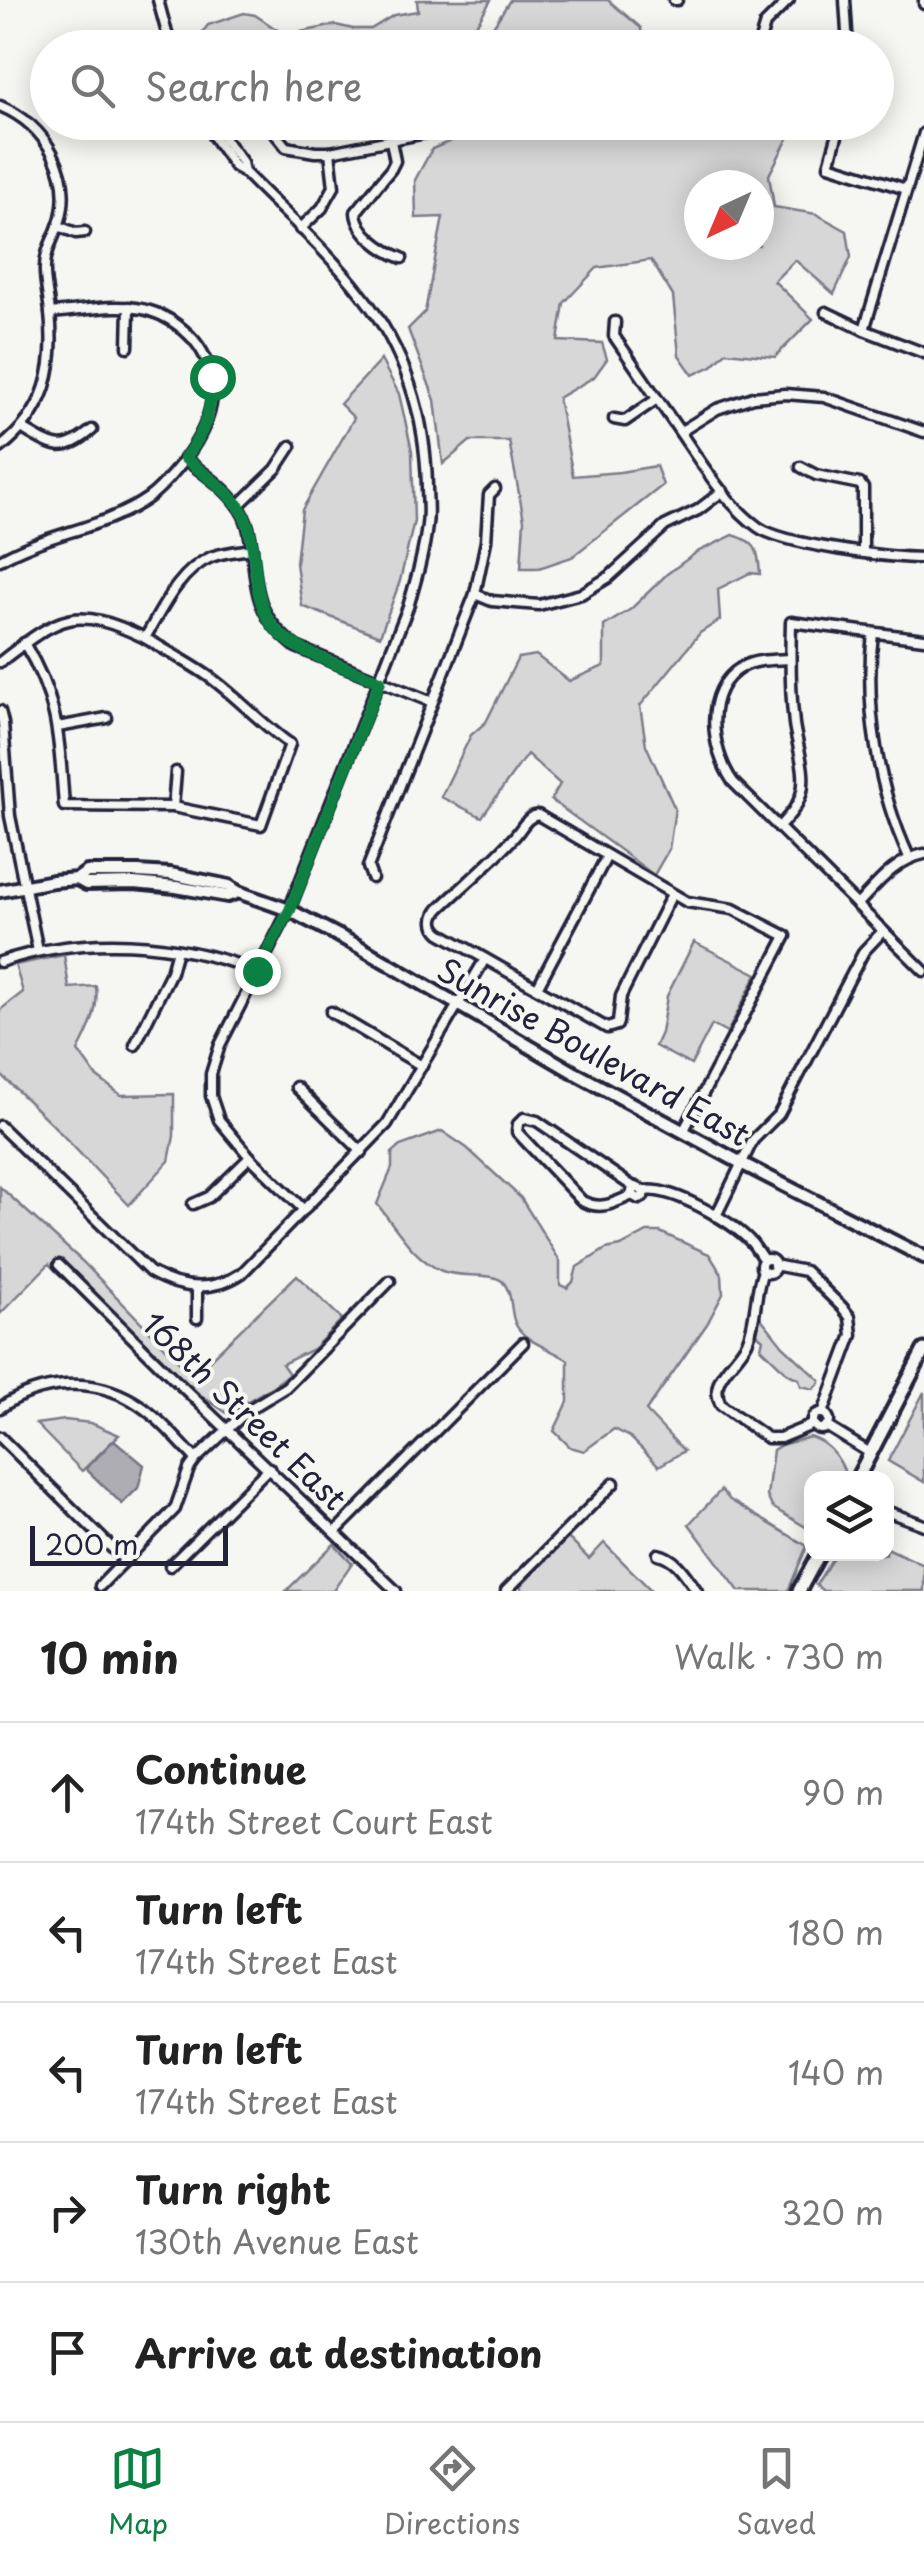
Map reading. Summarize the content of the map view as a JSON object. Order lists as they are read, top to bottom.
{
  "streets": {
    "street": ["Sunrise Boulevard East", "168th Street East"]
  },
  "scale_bar": "200 m",
  "north": "bottom left",
  "page": {
    "search": "Search here",
    "scale": "200 m",
    "heading": ["10 min", "Walk · 730 m"],
    "list": [
      ["Continue", "174th Street Court East", "90 m"],
      ["Turn left", "174th Street East", "180 m"],
      ["Turn left", "174th Street East", "140 m"],
      ["Turn right", "130th Avenue East", "320 m"],
      "Arrive at destination"
    ],
    "nav": ["Map", "Directions", "Saved"]
  }
}
